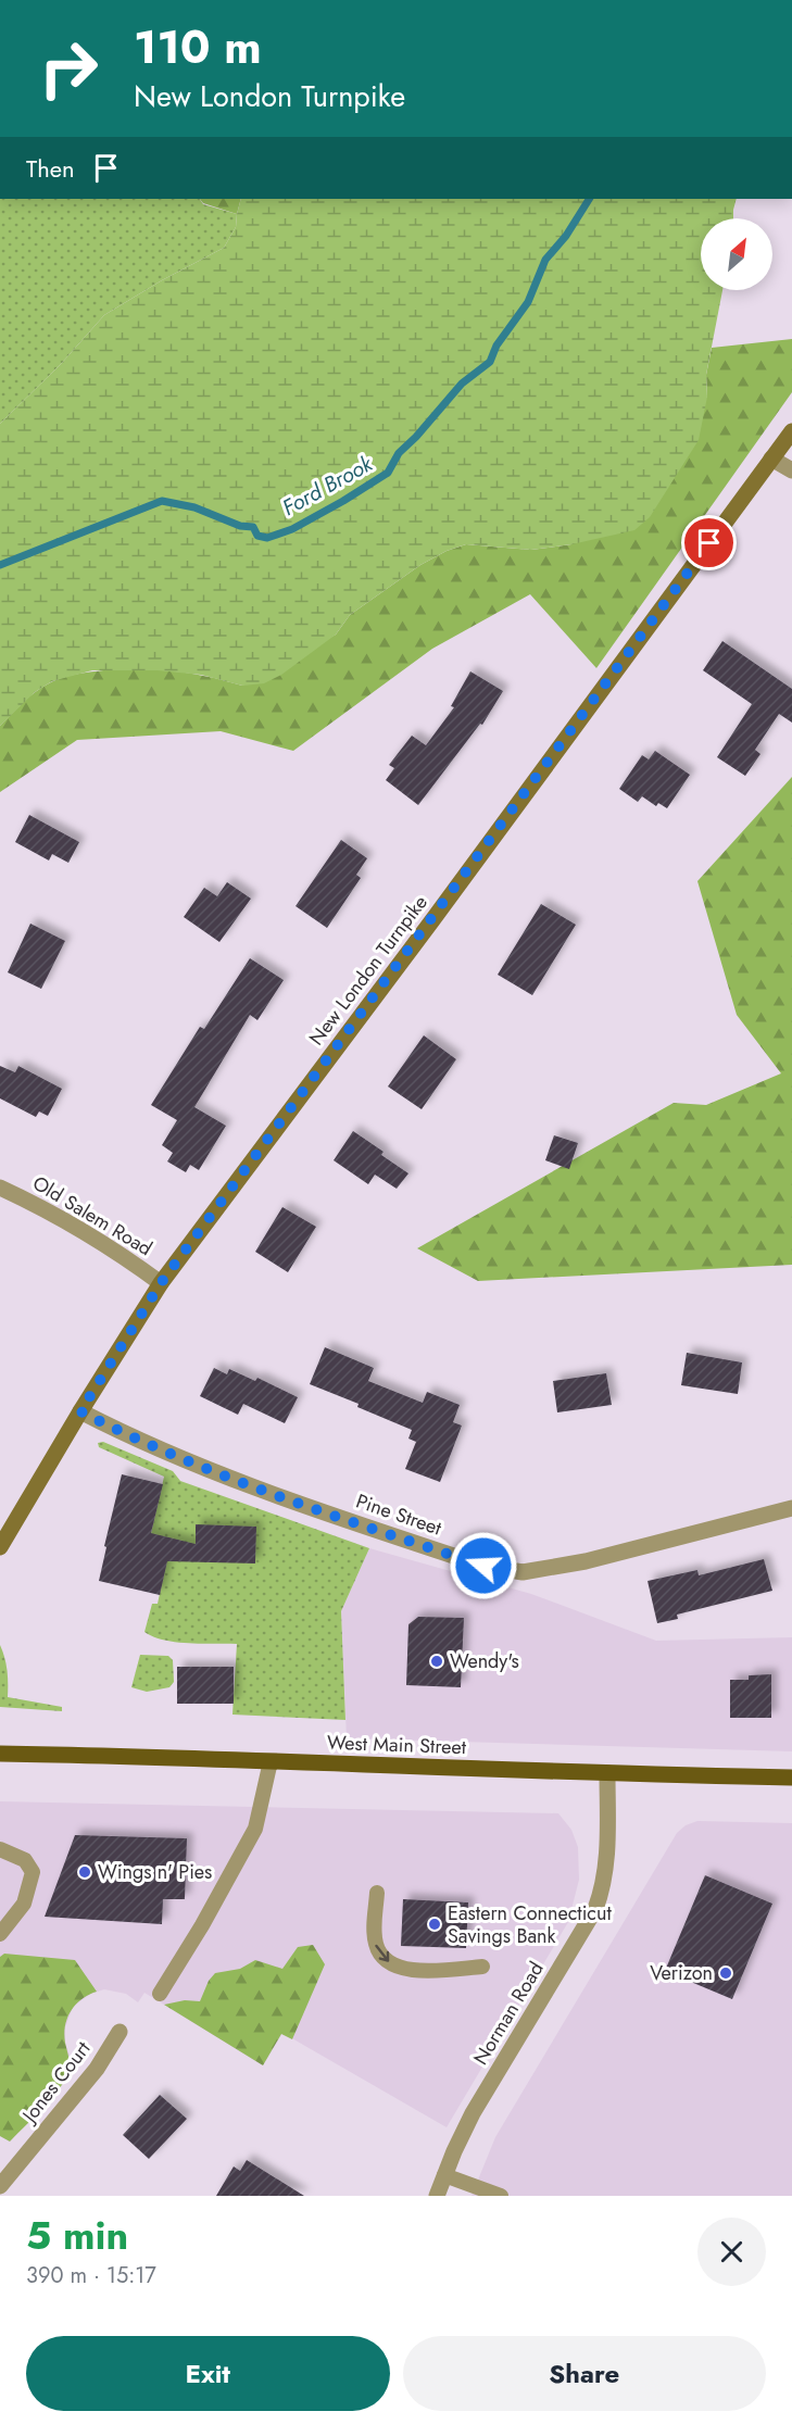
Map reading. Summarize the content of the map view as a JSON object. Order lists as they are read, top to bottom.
{
  "streets": {
    "main road": ["New London Turnpike", "West Main Street"],
    "street": [
      "Old Salem Road",
      "Pine Street",
      "Norman Road",
      "Jones Court"
    ]
  },
  "crossings": [
    ["New London Turnpike", "Old Salem Road"],
    ["New London Turnpike", "Pine Street"],
    ["West Main Street", "Norman Road"]
  ],
  "water": ["Ford Brook"],
  "places": [
    "Wendy's",
    "Wings n' Pies",
    "Eastern Connecticut Savings Bank",
    "Verizon"
  ],
  "north": "top right",
  "page": {
    "turn": ["110 m", "New London Turnpike"],
    "then": "Then",
    "heading": ["5 min", "390 m · 15:17"],
    "buttons": ["Exit", "Share"]
  }
}
